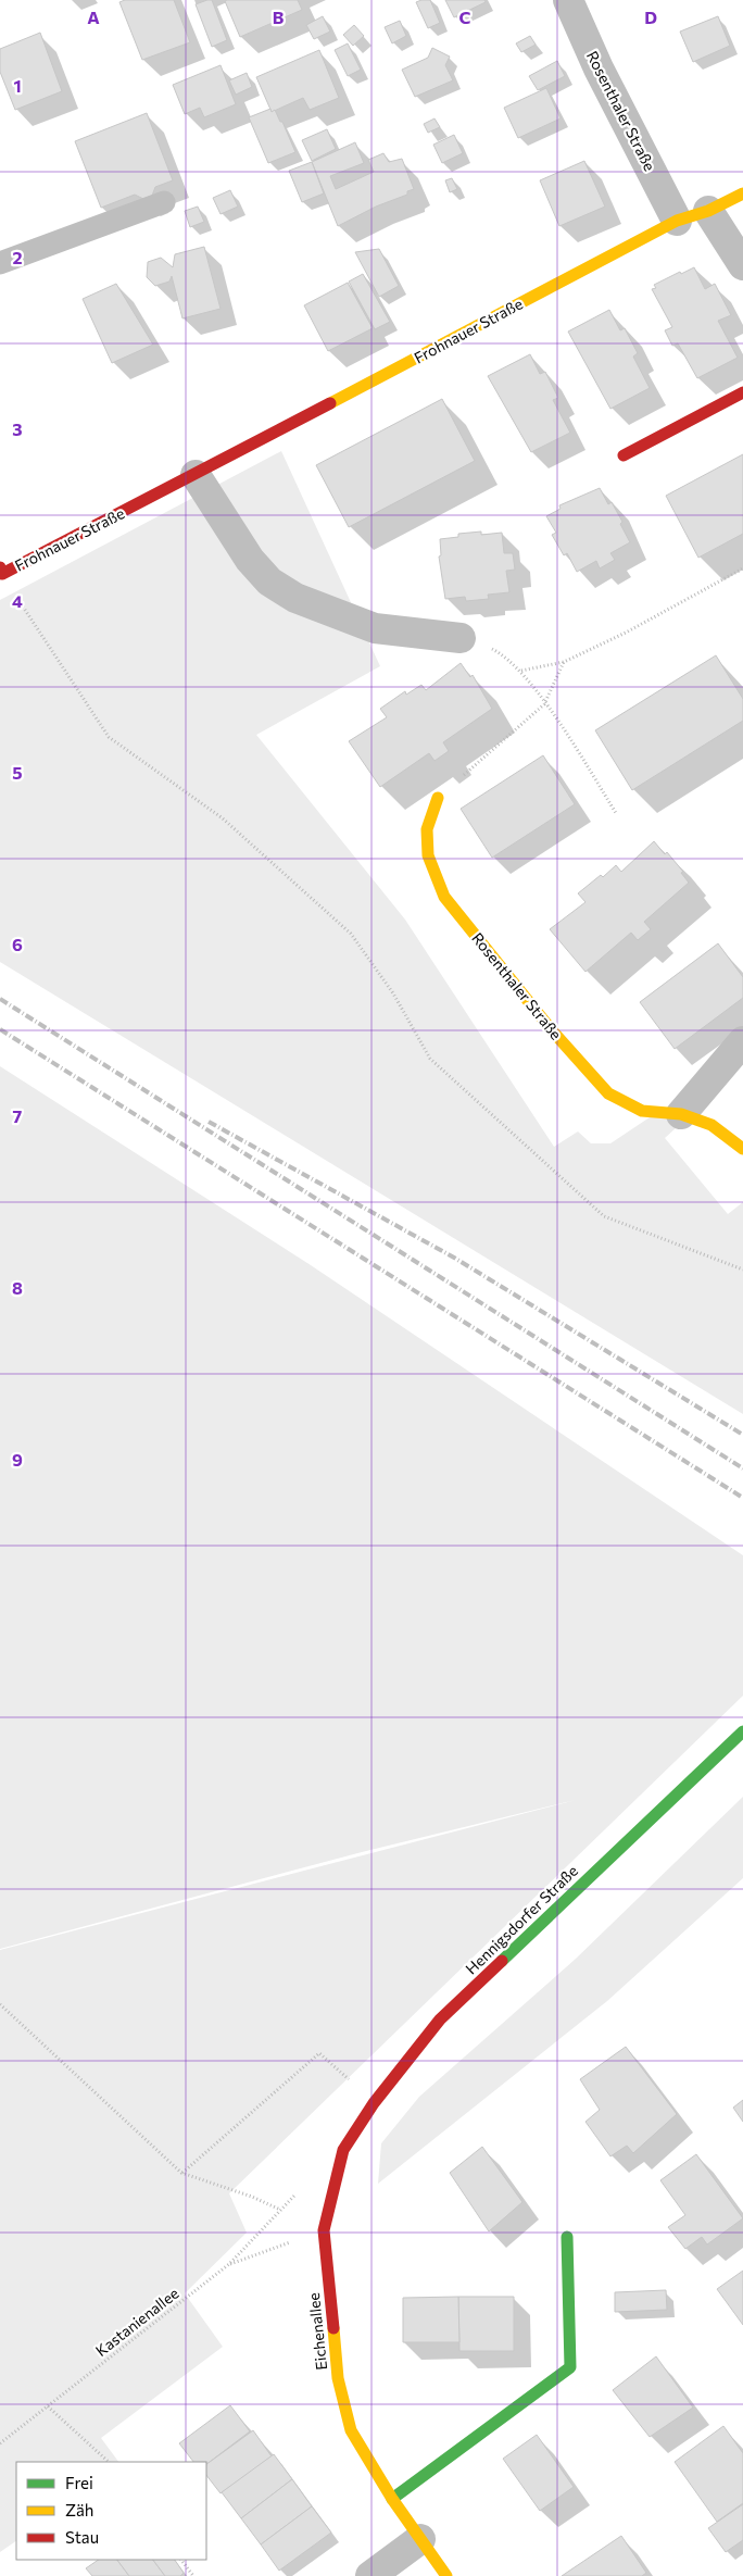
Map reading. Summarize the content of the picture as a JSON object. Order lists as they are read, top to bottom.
{
  "streets": {
    "street": [
      "Rosenthaler Straße",
      "Frohnauer Straße",
      "Hennigsdorfer Straße",
      "Eichenallee"
    ],
    "path": ["Kastanienallee"]
  },
  "crossings": [
    ["Rosenthaler Straße", "Frohnauer Straße"],
    ["Hennigsdorfer Straße", "Eichenallee"]
  ],
  "legend": ["Frei", "Zäh", "Stau"],
  "grid": {
    "columns": [
      "A",
      "B",
      "C",
      "D"
    ],
    "rows": [
      "1",
      "2",
      "3",
      "4",
      "5",
      "6",
      "7",
      "8",
      "9"
    ]
  }
}
